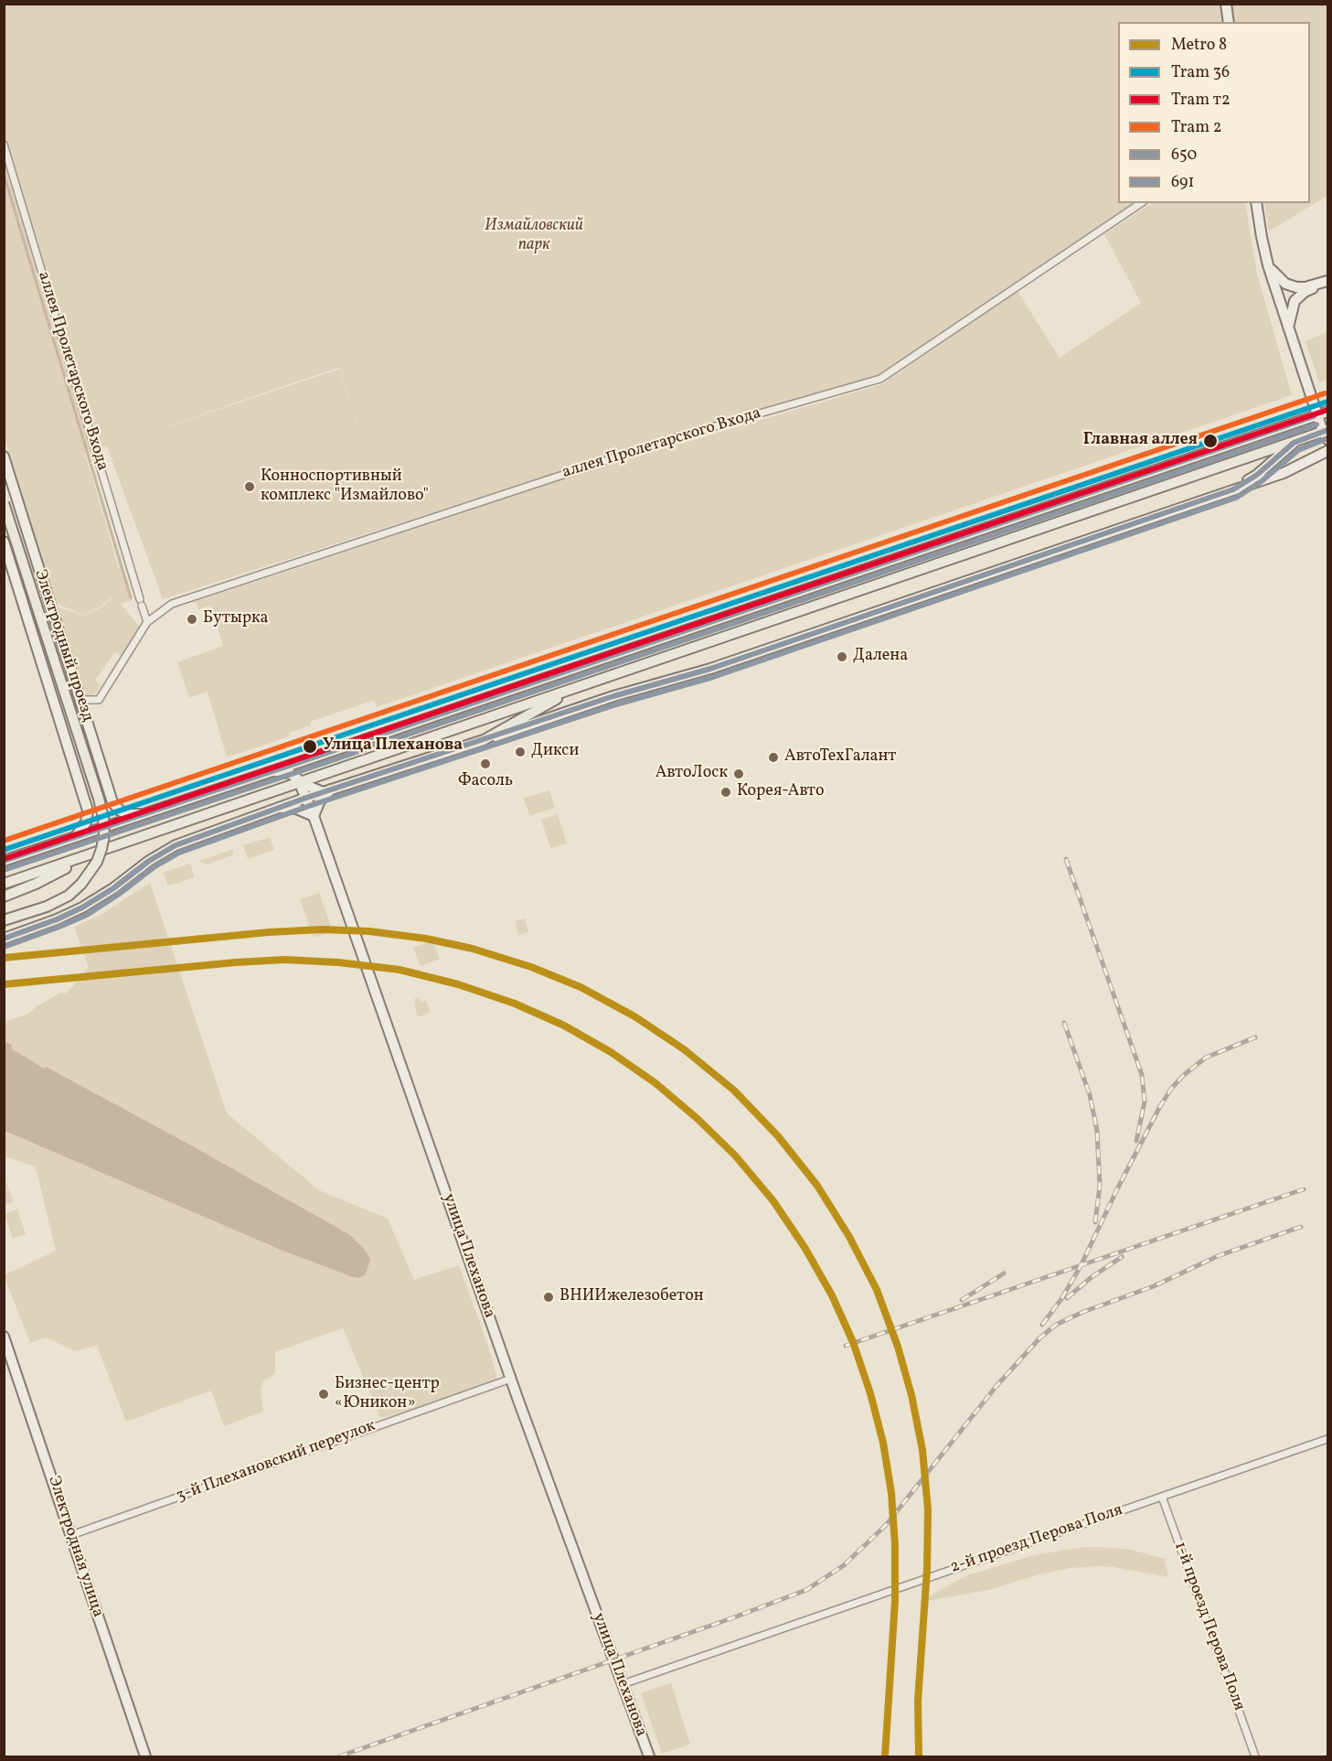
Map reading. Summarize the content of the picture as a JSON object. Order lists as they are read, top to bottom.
{
  "streets": {
    "main road": ["Электродный проезд", "улица Плеханова", "Электродная улица"],
    "street": [
      "аллея Пролетарского Входа",
      "3-й Плехановский переулок",
      "2-й проезд Перова Поля",
      "1-й проезд Перова Поля"
    ]
  },
  "crossings": [
    ["аллея Пролетарского Входа", "Электродный проезд"],
    ["улица Плеханова", "3-й Плехановский переулок"],
    ["улица Плеханова", "2-й проезд Перова Поля"],
    ["3-й Плехановский переулок", "Электродная улица"],
    ["2-й проезд Перова Поля", "1-й проезд Перова Поля"]
  ],
  "parks": ["Измайловский парк"],
  "places": [
    "Главная аллея",
    "Конноспортивный комплекс \"Измайлово\"",
    "Бутырка",
    "Далена",
    "Улица Плеханова",
    "Дикси",
    "АвтоТехГалант",
    "Фасоль",
    "АвтоЛоск",
    "Корея-Авто",
    "ВНИИжелезобетон",
    "Бизнес-центр «Юникон»"
  ],
  "lines": [
    "tram line 2",
    "tram line 36",
    "tram line т2",
    "transit line 650",
    "transit line 691",
    "metro line 8"
  ],
  "legend": [
    "Metro 8",
    "Tram 36",
    "Tram т2",
    "Tram 2",
    "650",
    "691"
  ]
}
